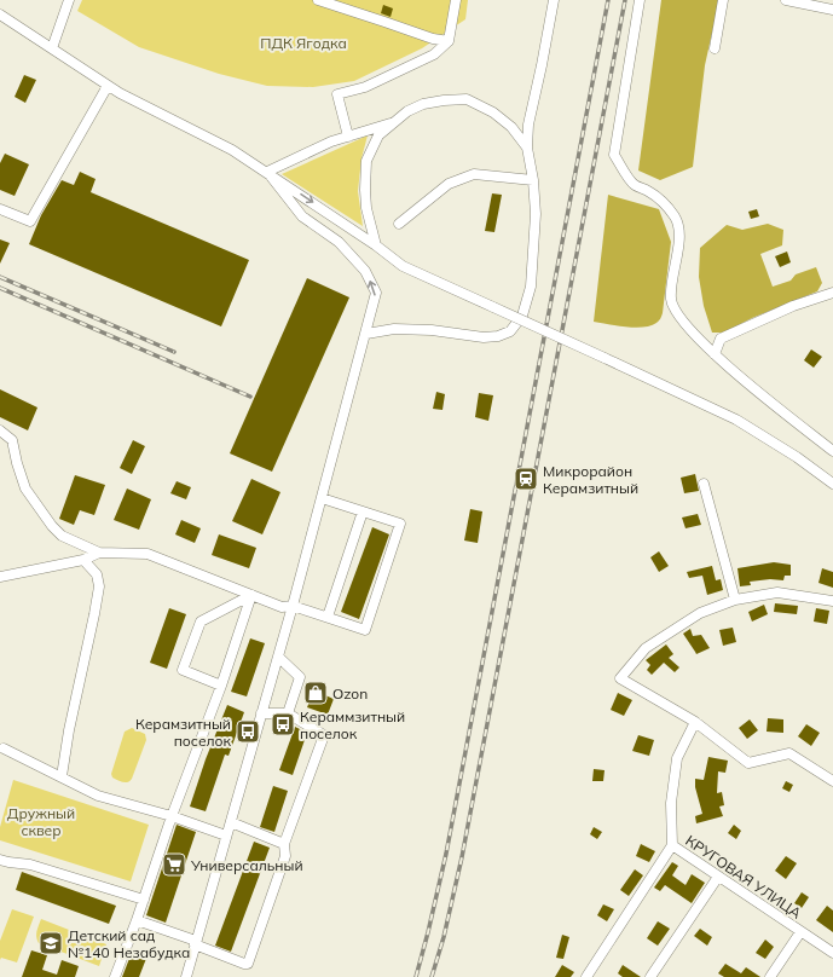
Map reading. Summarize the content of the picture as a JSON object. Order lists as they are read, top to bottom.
{
  "streets": {
    "street": ["КРУГОВАЯ УЛИЦА"]
  },
  "parks": ["ПДК Ягодка", "Дружный сквер"],
  "places": {
    "station": ["Микрорайон Керамзитный"],
    "shop": ["Ozon"],
    "bus stop": ["Кераммзитный поселок", "Керамзитный поселок"],
    "supermarket": ["Универсальный"],
    "school or university": ["Детский сад №140 Незабудка"]
  }
}
